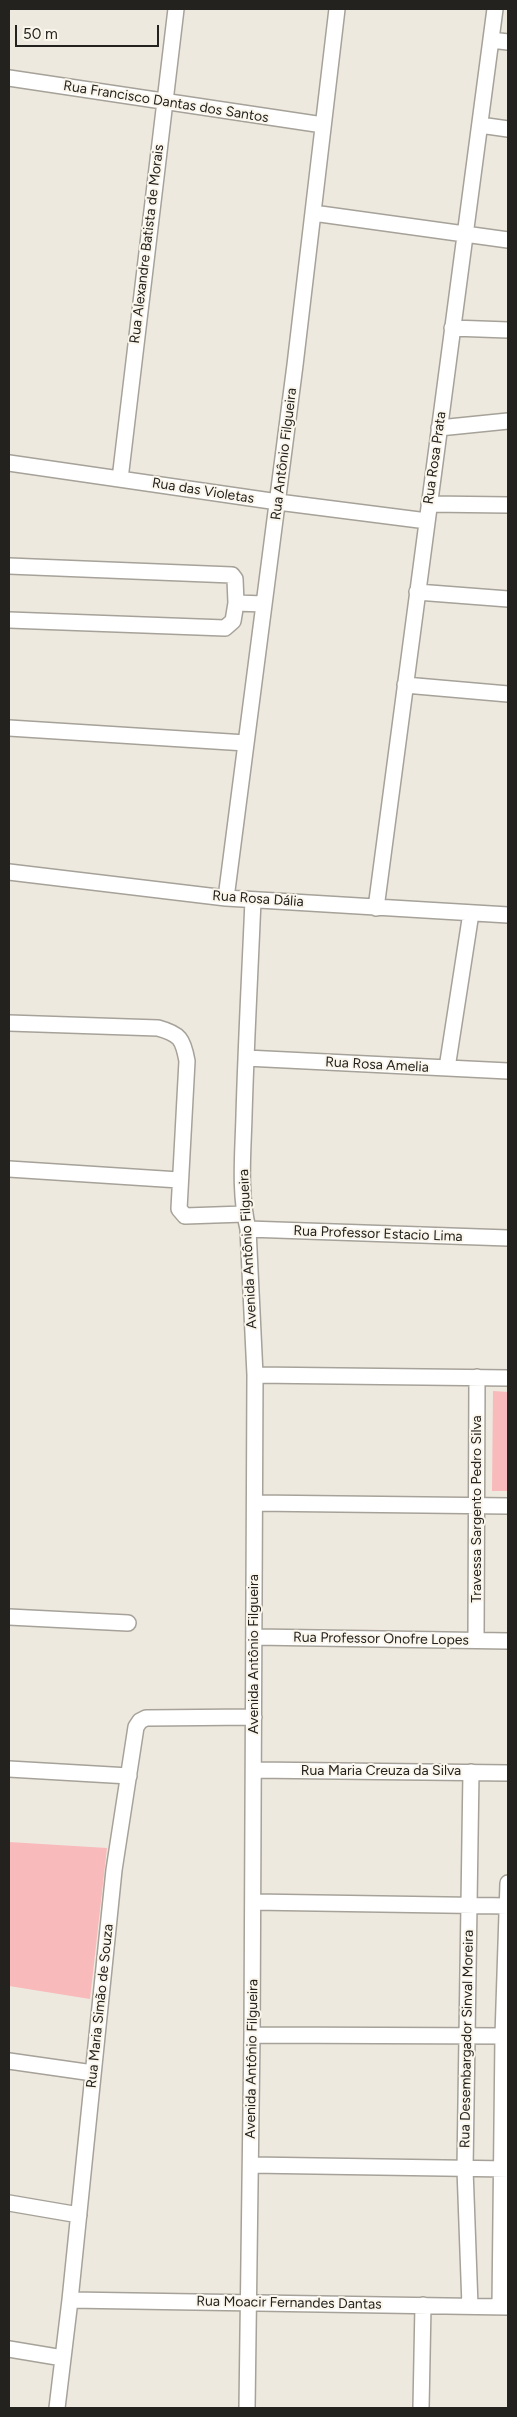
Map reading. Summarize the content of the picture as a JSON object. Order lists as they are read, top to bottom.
{
  "streets": {
    "street": [
      "Rua Francisco Dantas dos Santos",
      "Rua Alexandre Batista de Morais",
      "Rua Antônio Filgueira",
      "Rua Rosa Prata",
      "Rua das Violetas",
      "Rua Rosa Dália",
      "Rua Rosa Amelia",
      "Rua Professor Estacio Lima",
      "Avenida Antônio Filgueira",
      "Travessa Sargento Pedro Silva",
      "Rua Professor Onofre Lopes",
      "Rua Maria Creuza da Silva",
      "Rua Maria Simão de Souza",
      "Rua Desembargador Sinval Moreira",
      "Rua Moacir Fernandes Dantas"
    ]
  },
  "crossings": [
    ["Rua Francisco Dantas dos Santos", "Rua Alexandre Batista de Morais"],
    ["Rua Francisco Dantas dos Santos", "Rua Antônio Filgueira"],
    ["Rua Alexandre Batista de Morais", "Rua das Violetas"],
    ["Rua Antônio Filgueira", "Rua das Violetas"],
    ["Rua Antônio Filgueira", "Rua Rosa Dália"],
    ["Rua Rosa Prata", "Rua das Violetas"],
    ["Rua Rosa Prata", "Rua Rosa Dália"],
    ["Rua Rosa Dália", "Avenida Antônio Filgueira"],
    ["Rua Rosa Amelia", "Avenida Antônio Filgueira"],
    ["Rua Professor Estacio Lima", "Avenida Antônio Filgueira"],
    ["Avenida Antônio Filgueira", "Rua Professor Onofre Lopes"],
    ["Avenida Antônio Filgueira", "Rua Maria Creuza da Silva"],
    ["Avenida Antônio Filgueira", "Rua Maria Simão de Souza"],
    ["Avenida Antônio Filgueira", "Rua Moacir Fernandes Dantas"],
    ["Travessa Sargento Pedro Silva", "Rua Professor Onofre Lopes"],
    ["Rua Maria Creuza da Silva", "Rua Desembargador Sinval Moreira"],
    ["Rua Maria Simão de Souza", "Rua Moacir Fernandes Dantas"],
    ["Rua Desembargador Sinval Moreira", "Rua Moacir Fernandes Dantas"]
  ],
  "scale_bar": "50 m"
}
